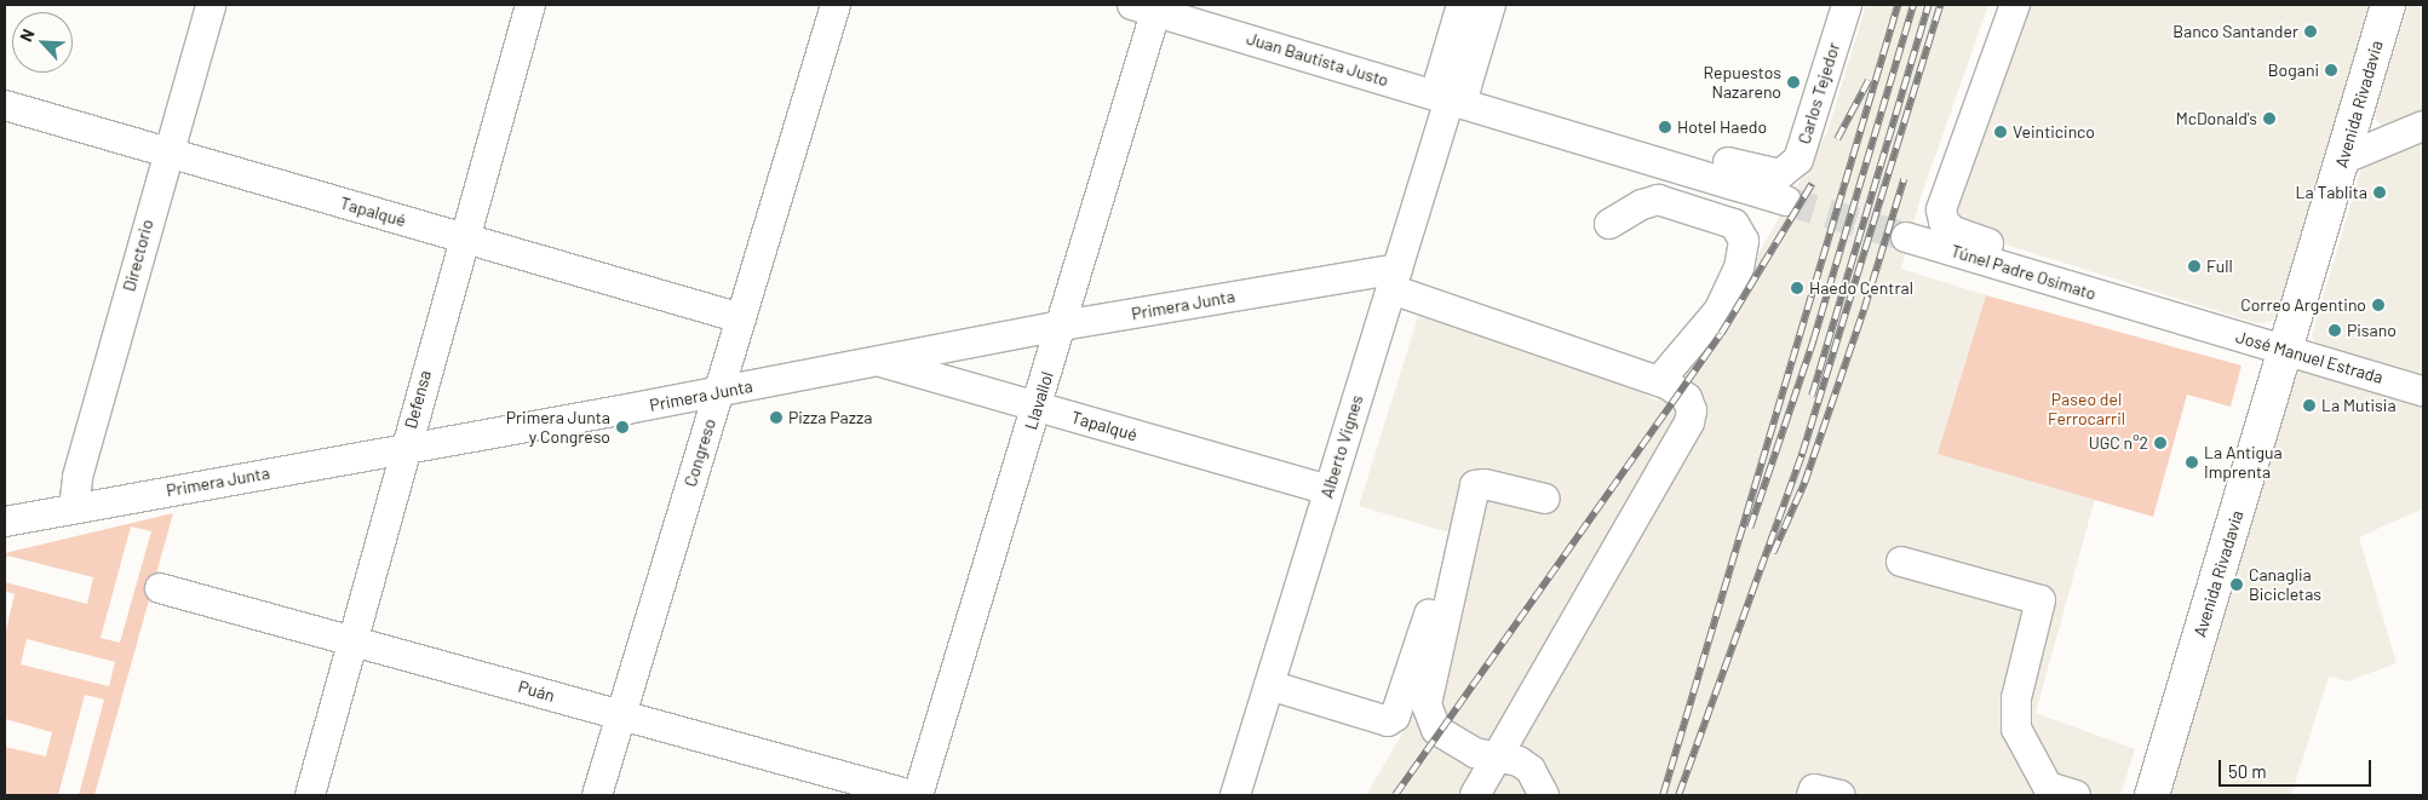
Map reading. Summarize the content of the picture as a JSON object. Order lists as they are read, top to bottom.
{
  "streets": {
    "main road": ["Avenida Rivadavia"],
    "street": [
      "Juan Bautista Justo",
      "Carlos Tejedor",
      "Tapalqué",
      "Directorio",
      "Túnel Padre Osimato",
      "Primera Junta",
      "José Manuel Estrada",
      "Defensa",
      "Llavallol",
      "Alberto Vignes",
      "Congreso",
      "Puán"
    ]
  },
  "crossings": [
    ["Juan Bautista Justo", "Carlos Tejedor"],
    ["Juan Bautista Justo", "Llavallol"],
    ["Juan Bautista Justo", "Alberto Vignes"],
    ["Avenida Rivadavia", "José Manuel Estrada"],
    ["Tapalqué", "Directorio"],
    ["Tapalqué", "Primera Junta"],
    ["Tapalqué", "Defensa"],
    ["Tapalqué", "Llavallol"],
    ["Tapalqué", "Alberto Vignes"],
    ["Tapalqué", "Congreso"],
    ["Directorio", "Primera Junta"],
    ["Túnel Padre Osimato", "José Manuel Estrada"],
    ["Primera Junta", "Defensa"],
    ["Primera Junta", "Llavallol"],
    ["Primera Junta", "Alberto Vignes"],
    ["Primera Junta", "Congreso"],
    ["Defensa", "Puán"],
    ["Congreso", "Puán"]
  ],
  "parks": ["Paseo del Ferrocarril"],
  "places": [
    "Banco Santander",
    "Bogani",
    "Repuestos Nazareno",
    "McDonald's",
    "Hotel Haedo",
    "Veinticinco",
    "La Tablita",
    "Full",
    "Haedo Central",
    "Correo Argentino",
    "Pisano",
    "La Mutisia",
    "Pizza Pazza",
    "Primera Junta y Congreso",
    "UGC n°2",
    "La Antigua Imprenta",
    "Canaglia Bicicletas"
  ],
  "scale_bar": "50 m",
  "north": "top left"
}
